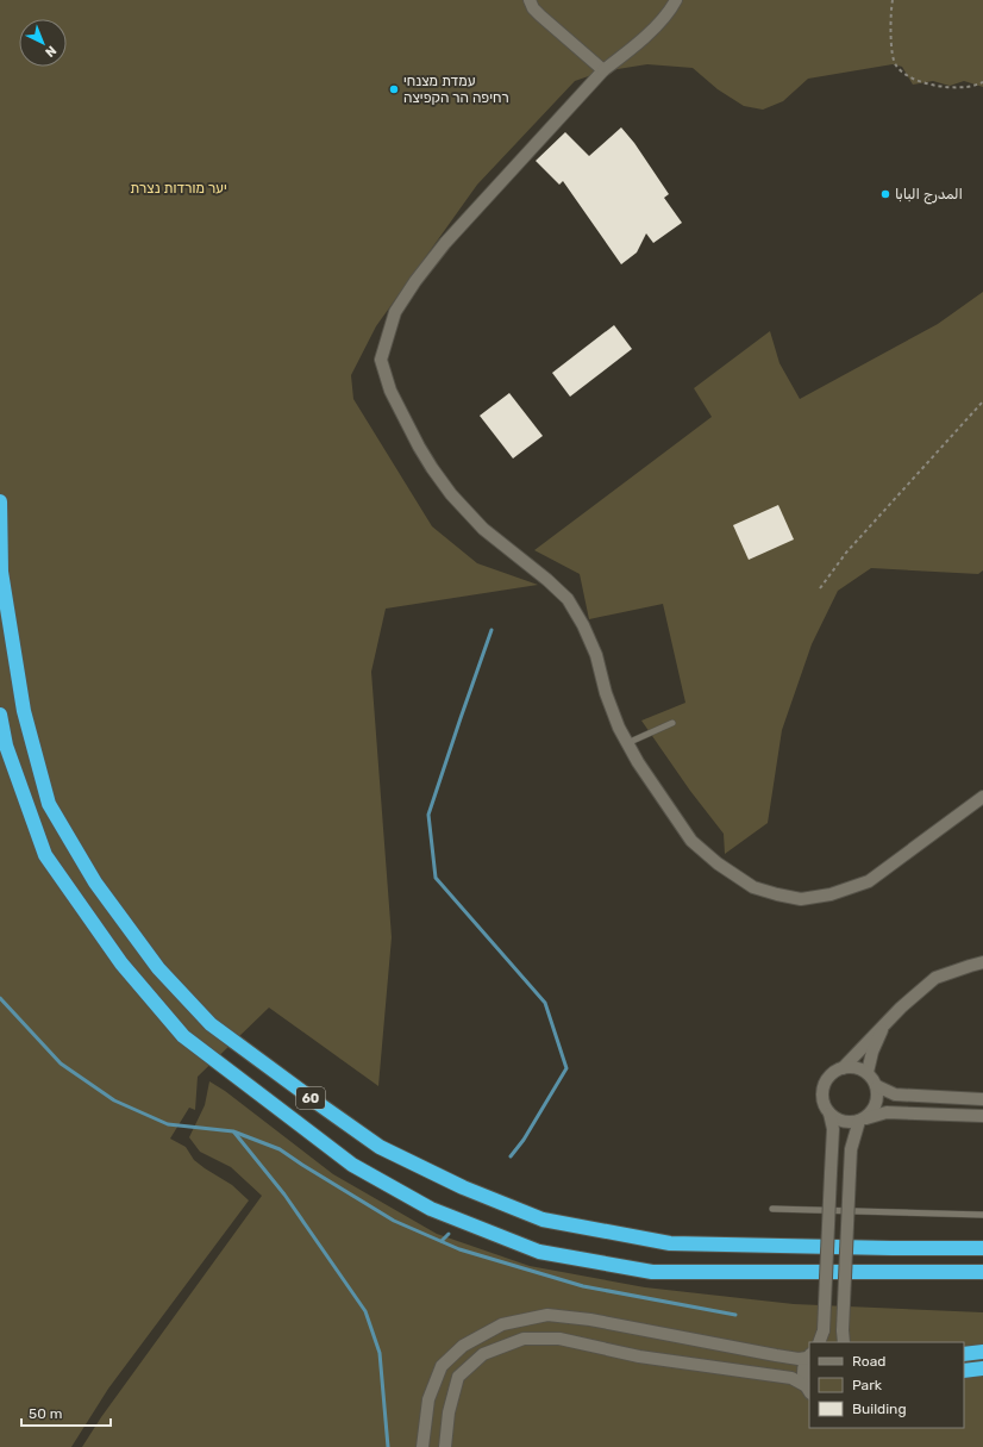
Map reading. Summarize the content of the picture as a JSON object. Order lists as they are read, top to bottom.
{
  "streets": {
    "highway": ["60"]
  },
  "parks": ["יער מורדות נצרת"],
  "places": ["עמדת מצנחי רחיפה הר הקפיצה", "المدرج البابا"],
  "legend": ["Road", "Park", "Building"],
  "scale_bar": "50 m",
  "north": "bottom right"
}
